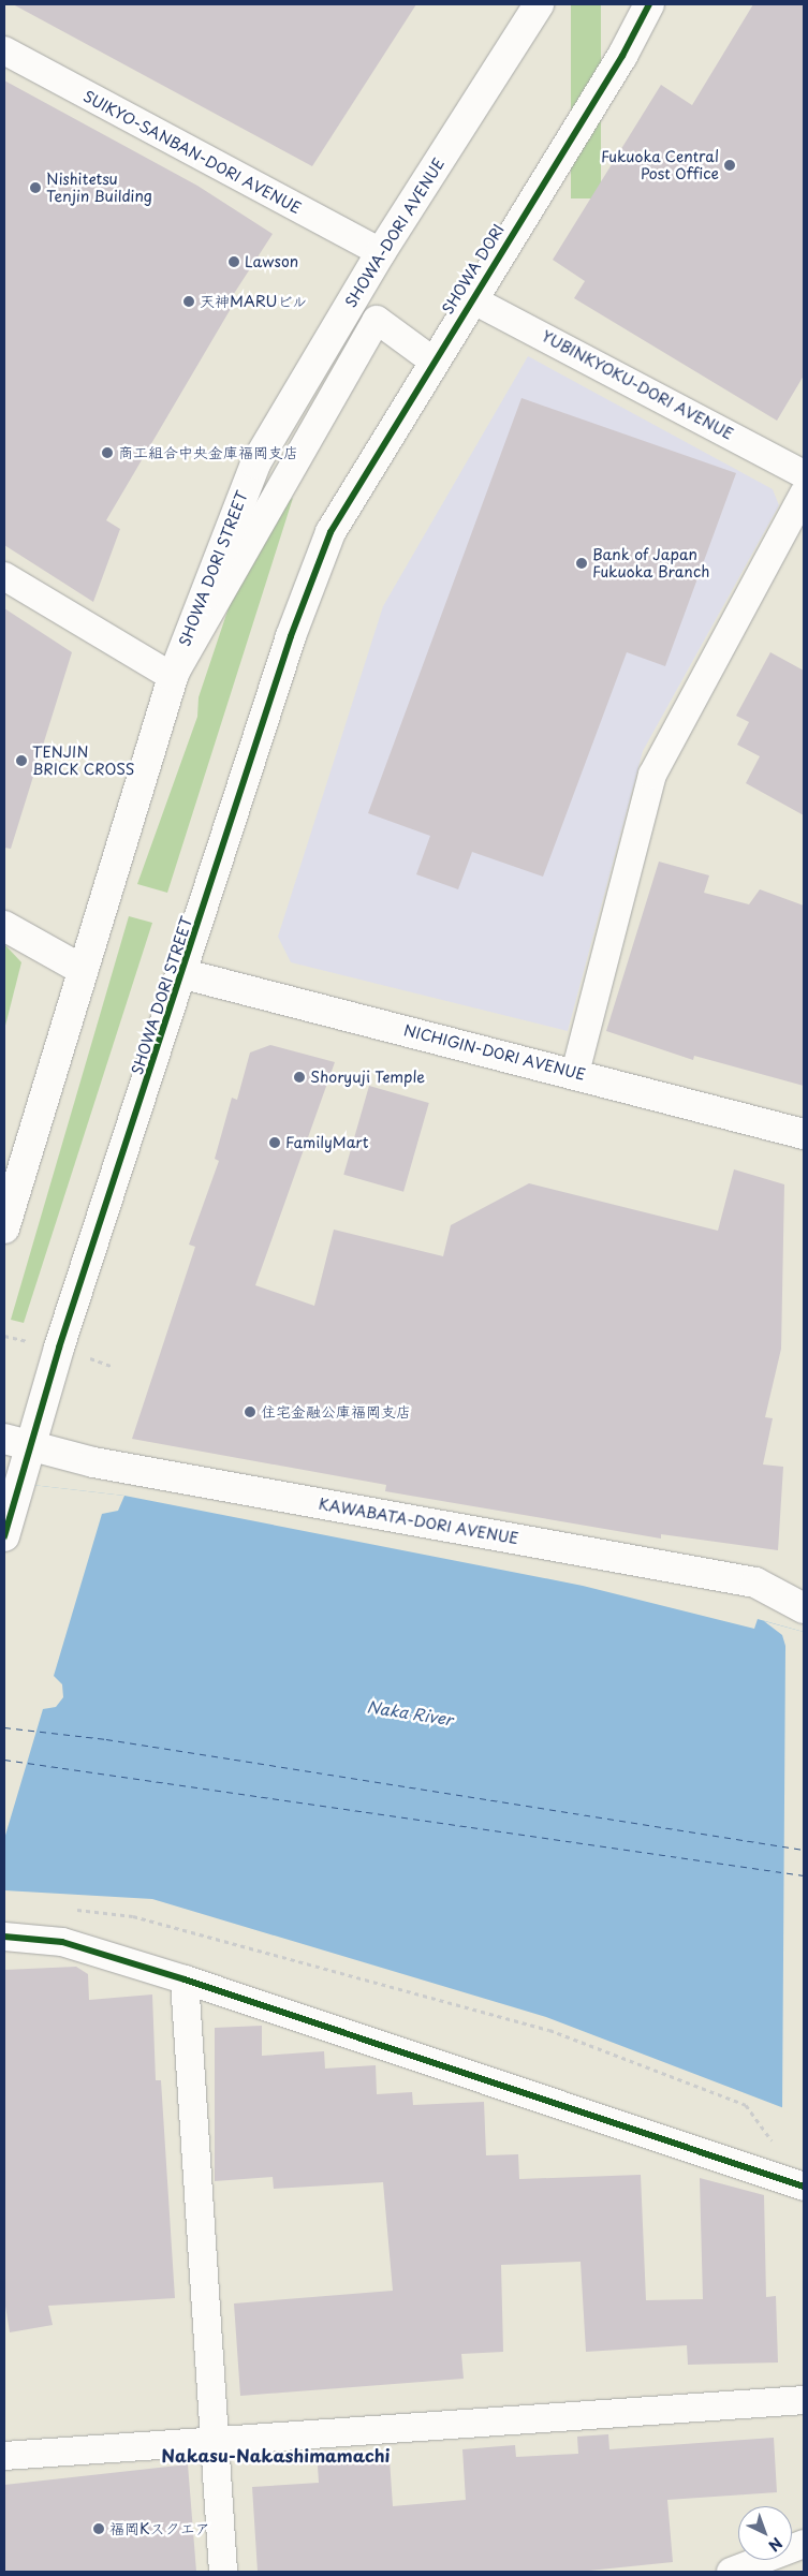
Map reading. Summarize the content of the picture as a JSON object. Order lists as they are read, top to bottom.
{
  "streets": {
    "street": [
      "SUIKYO-SANBAN-DORI AVENUE",
      "SHOWA-DORI AVENUE",
      "SHOWA DORI",
      "YUBINKYOKU-DORI AVENUE",
      "SHOWA DORI STREET",
      "NICHIGIN-DORI AVENUE",
      "KAWABATA-DORI AVENUE"
    ]
  },
  "crossings": [
    ["SUIKYO-SANBAN-DORI AVENUE", "SHOWA-DORI AVENUE"],
    ["SHOWA DORI", "YUBINKYOKU-DORI AVENUE"],
    ["SHOWA DORI", "SHOWA DORI STREET"],
    ["SHOWA DORI", "NICHIGIN-DORI AVENUE"],
    ["SHOWA DORI STREET", "NICHIGIN-DORI AVENUE"],
    ["SHOWA DORI STREET", "KAWABATA-DORI AVENUE"]
  ],
  "districts": ["Nakasu-Nakashimamachi"],
  "water": ["Naka River"],
  "places": [
    "Fukuoka Central Post Office",
    "Nishitetsu Tenjin Building",
    "Lawson",
    "天神MARUビル",
    "商工組合中央金庫福岡支店",
    "Bank of Japan Fukuoka Branch",
    "TENJIN BRICK CROSS",
    "Shoryuji Temple",
    "FamilyMart",
    "住宅金融公庫福岡支店",
    "福岡Kスクエア"
  ],
  "north": "bottom right"
}
